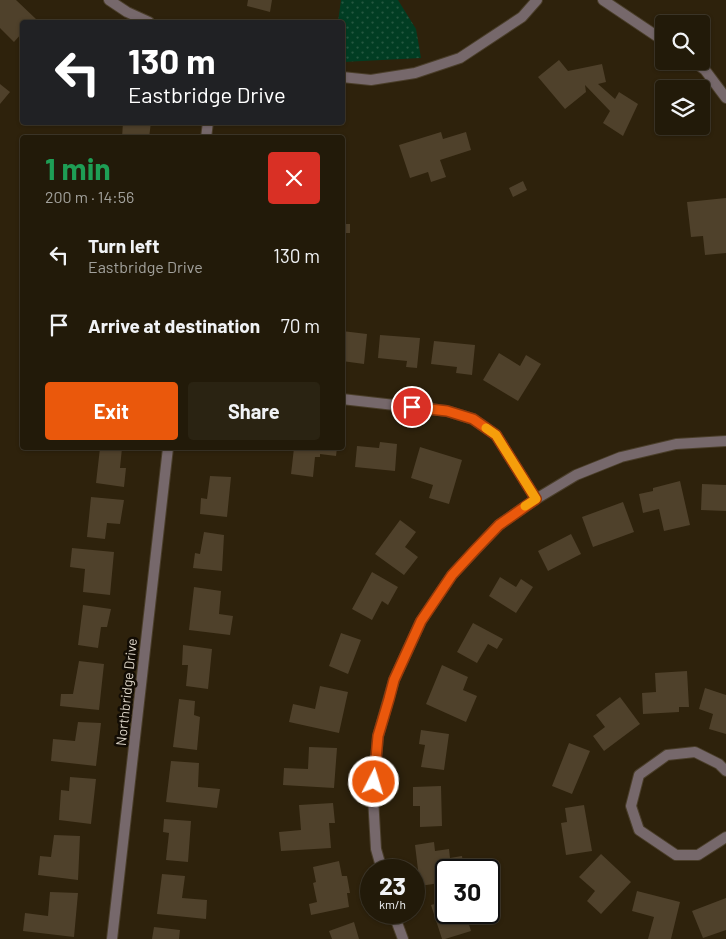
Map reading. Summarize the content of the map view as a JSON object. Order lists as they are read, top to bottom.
{
  "streets": {
    "street": ["Northbridge Drive"]
  },
  "page": {
    "turn": ["130 m", "Eastbridge Drive"],
    "heading": ["1 min", "200 m · 14:56"],
    "list": [
      {
        "name": "Turn left",
        "note": "Eastbridge Drive",
        "value": "130 m"
      },
      {
        "name": "Arrive at destination",
        "value": "70 m"
      }
    ],
    "buttons": ["Exit", "Share"],
    "speed": "23 km/h",
    "limit": "30"
  }
}
